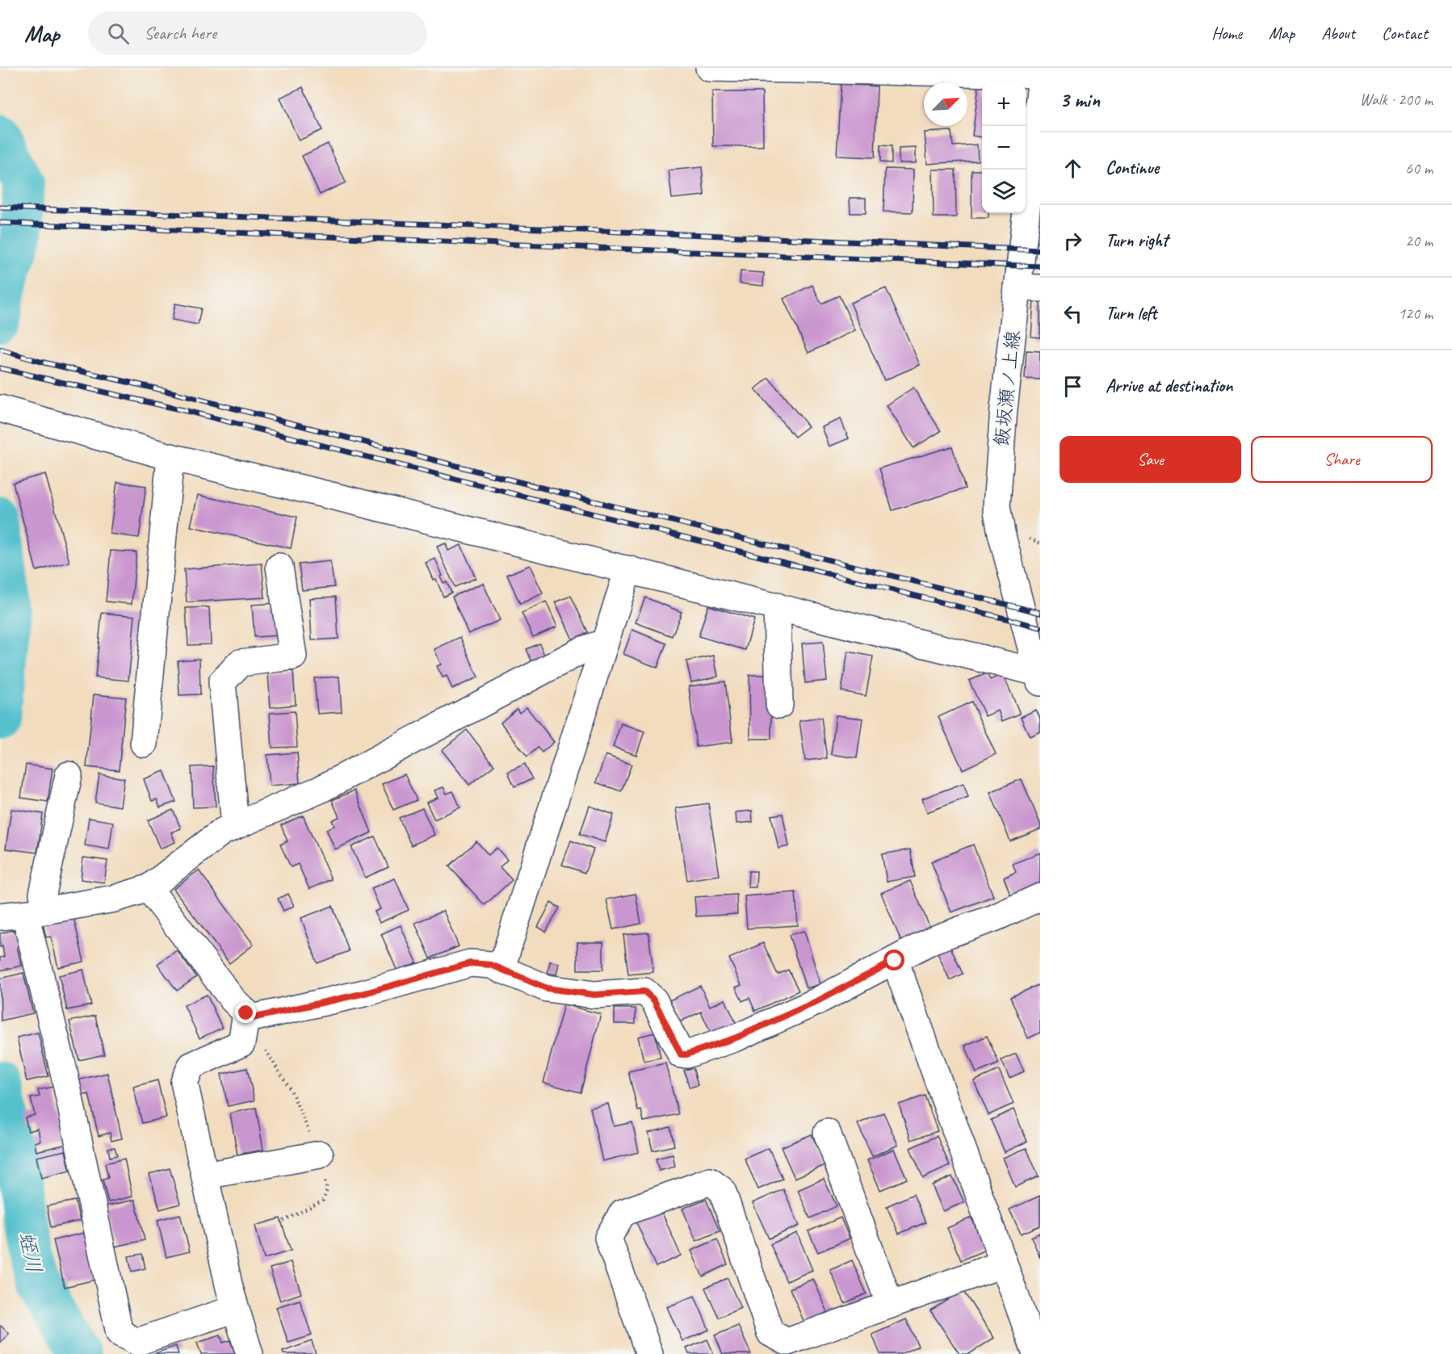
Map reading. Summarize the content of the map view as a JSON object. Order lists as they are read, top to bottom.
{
  "streets": {
    "street": ["飯坂瀬ノ上線"]
  },
  "water": ["蛭川"],
  "north": "top right",
  "page": {
    "header": "Map",
    "search": "Search here",
    "nav": [
      "Home",
      "Map",
      "About",
      "Contact"
    ],
    "heading": ["3 min", "Walk · 200 m"],
    "map_buttons": ["+", "−"],
    "list": [
      ["Continue", "60 m"],
      ["Turn right", "20 m"],
      ["Turn left", "120 m"],
      "Arrive at destination"
    ],
    "buttons": ["Save", "Share"]
  }
}
